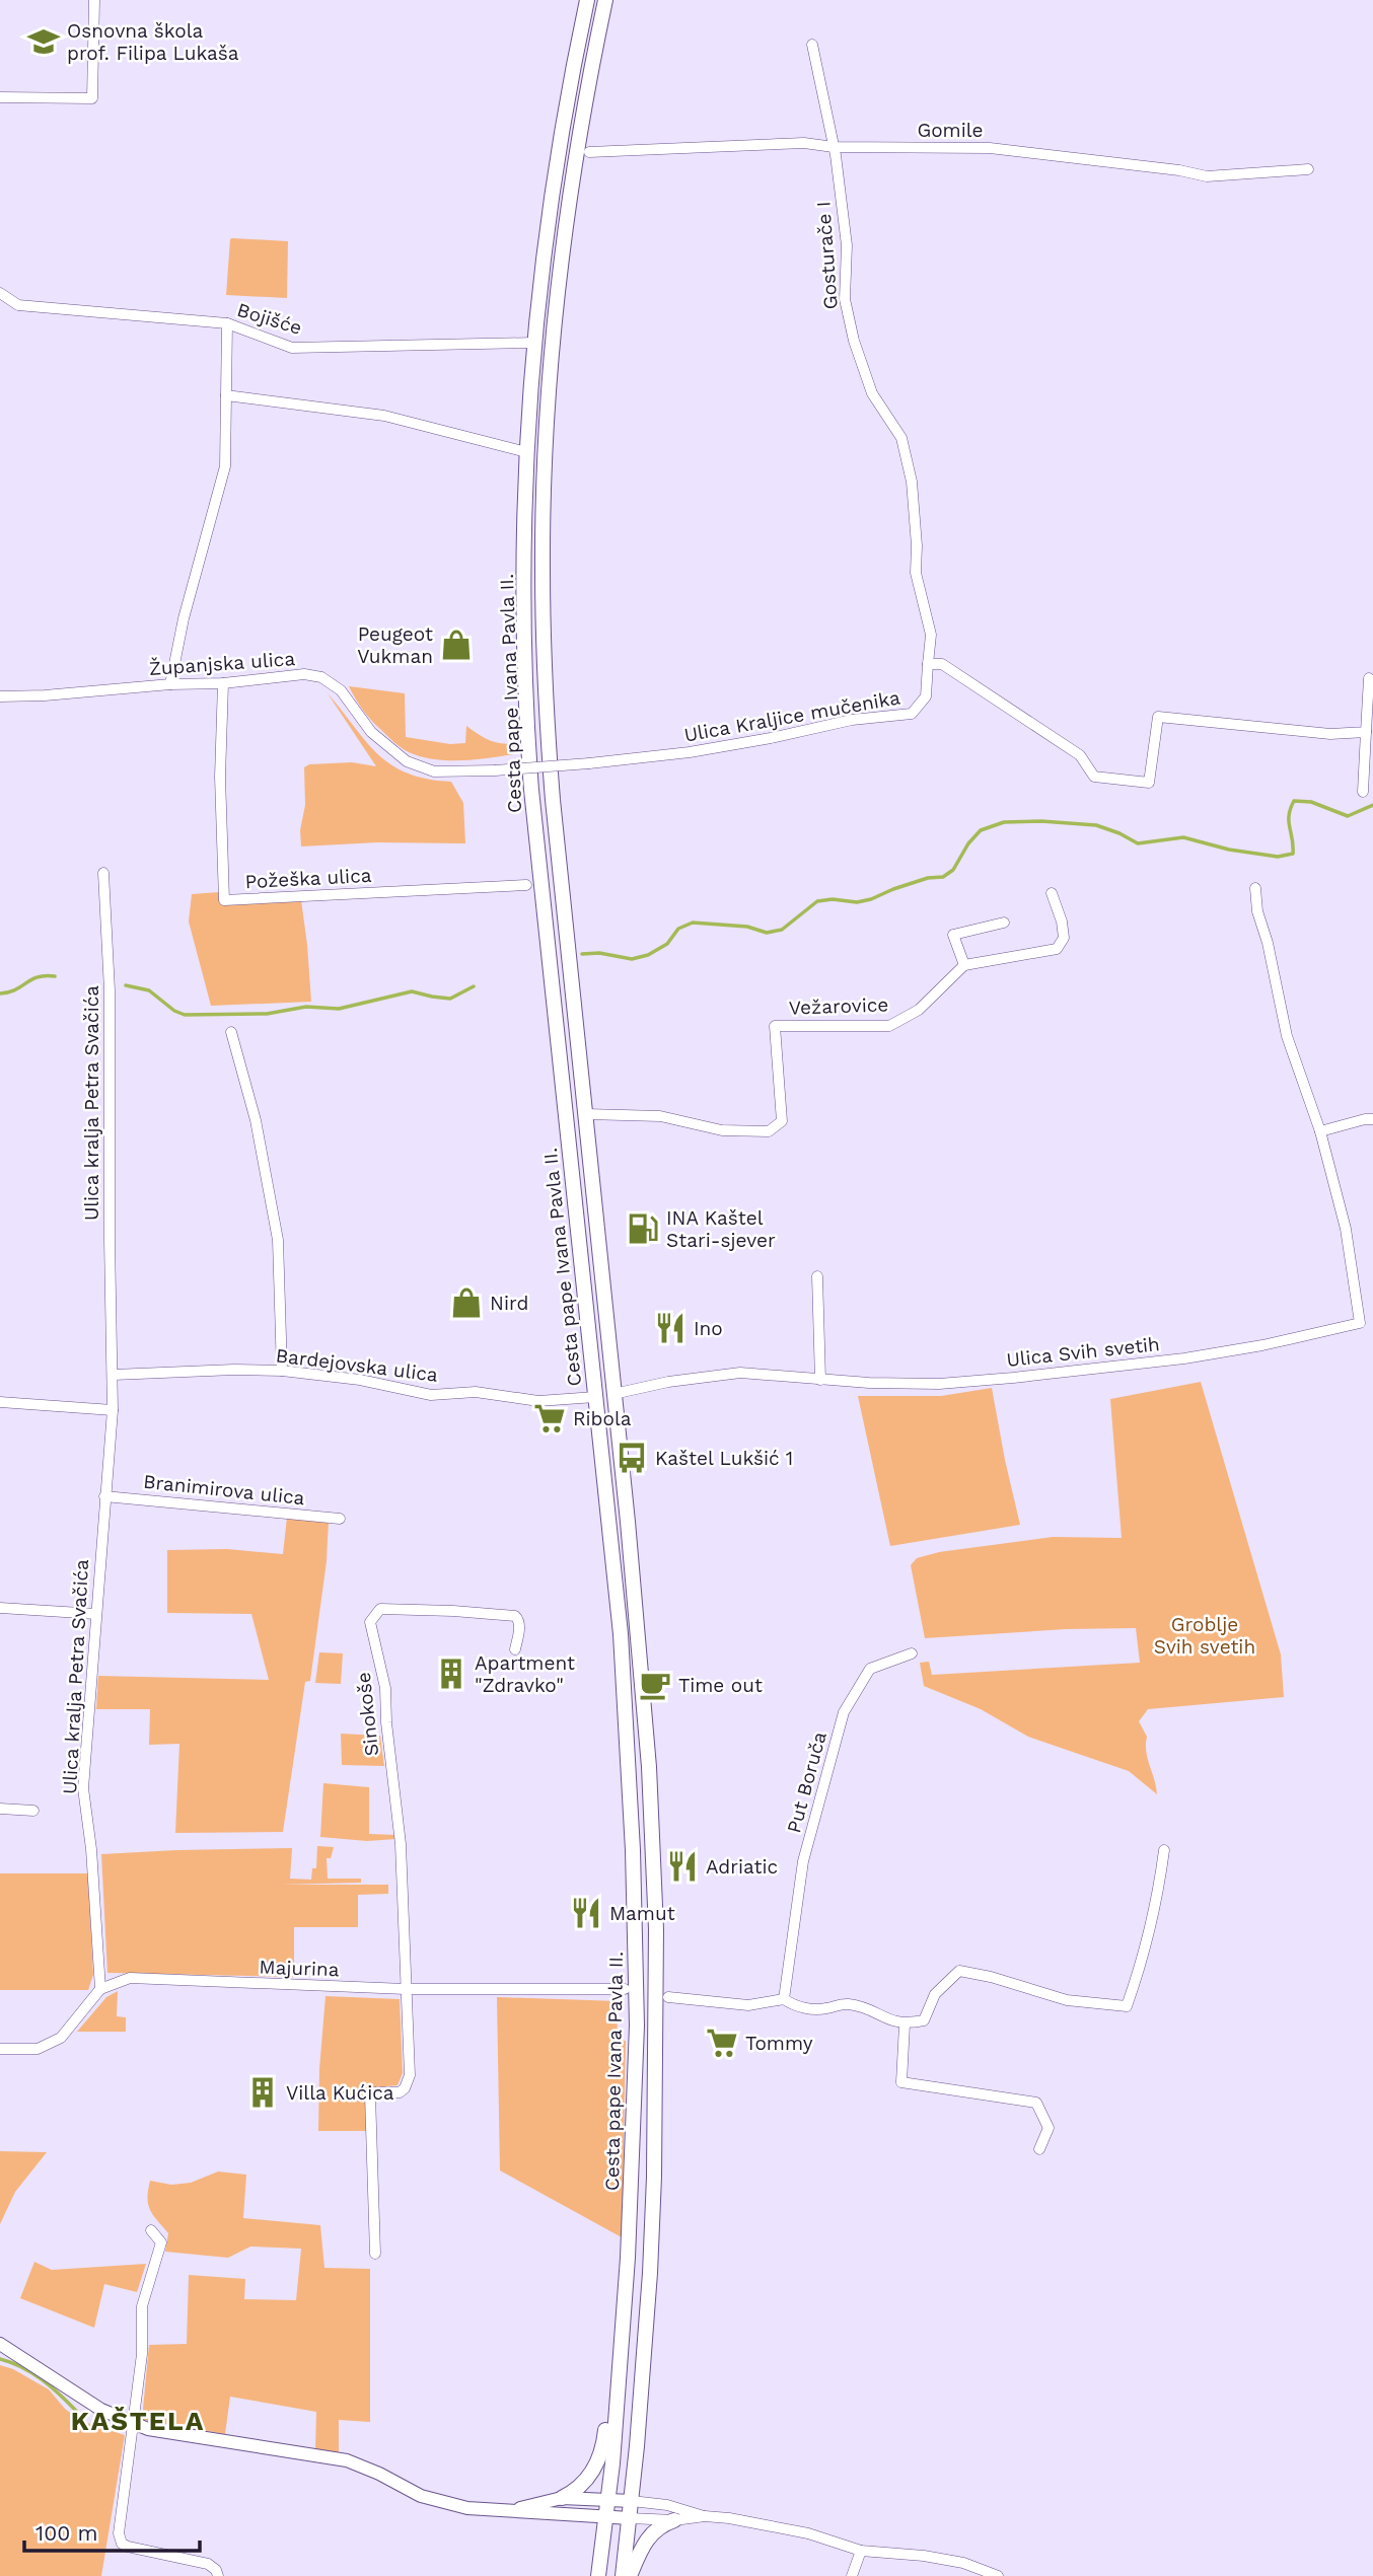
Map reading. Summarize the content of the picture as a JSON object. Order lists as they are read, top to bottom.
{
  "streets": {
    "main road": ["Cesta pape Ivana Pavla II."],
    "street": [
      "Gomile",
      "Gosturače I",
      "Bojišće",
      "Županjska ulica",
      "Ulica Kraljice mučenika",
      "Požeška ulica",
      "Vežarovice",
      "Ulica kralja Petra Svačića",
      "Ulica Svih svetih",
      "Bardejovska ulica",
      "Branimirova ulica",
      "Sinokoše",
      "Put Boruča",
      "Majurina"
    ]
  },
  "crossings": [
    ["Gomile", "Gosturače I"],
    ["Gosturače I", "Ulica Kraljice mučenika"],
    ["Bojišće", "Cesta pape Ivana Pavla II."],
    ["Županjska ulica", "Ulica Kraljice mučenika"],
    ["Županjska ulica", "Požeška ulica"],
    ["Cesta pape Ivana Pavla II.", "Vežarovice"],
    ["Cesta pape Ivana Pavla II.", "Ulica Svih svetih"],
    ["Cesta pape Ivana Pavla II.", "Bardejovska ulica"],
    ["Ulica kralja Petra Svačića", "Bardejovska ulica"],
    ["Ulica kralja Petra Svačića", "Branimirova ulica"],
    ["Ulica kralja Petra Svačića", "Majurina"],
    ["Sinokoše", "Majurina"]
  ],
  "districts": ["KAŠTELA"],
  "parks": ["Groblje Svih svetih"],
  "places": {
    "school or university": ["Osnovna škola prof. Filipa Lukaša"],
    "shop": ["Peugeot Vukman", "Nird"],
    "fuel station": ["INA Kaštel Stari-sjever"],
    "restaurant": ["Ino", "Adriatic", "Mamut"],
    "supermarket": ["Ribola", "Tommy"],
    "bus stop": ["Kaštel Lukšić 1"],
    "building": ["Apartment \"Zdravko\"", "Villa Kućica"],
    "cafe": ["Time out"]
  },
  "scale_bar": "100 m"
}
